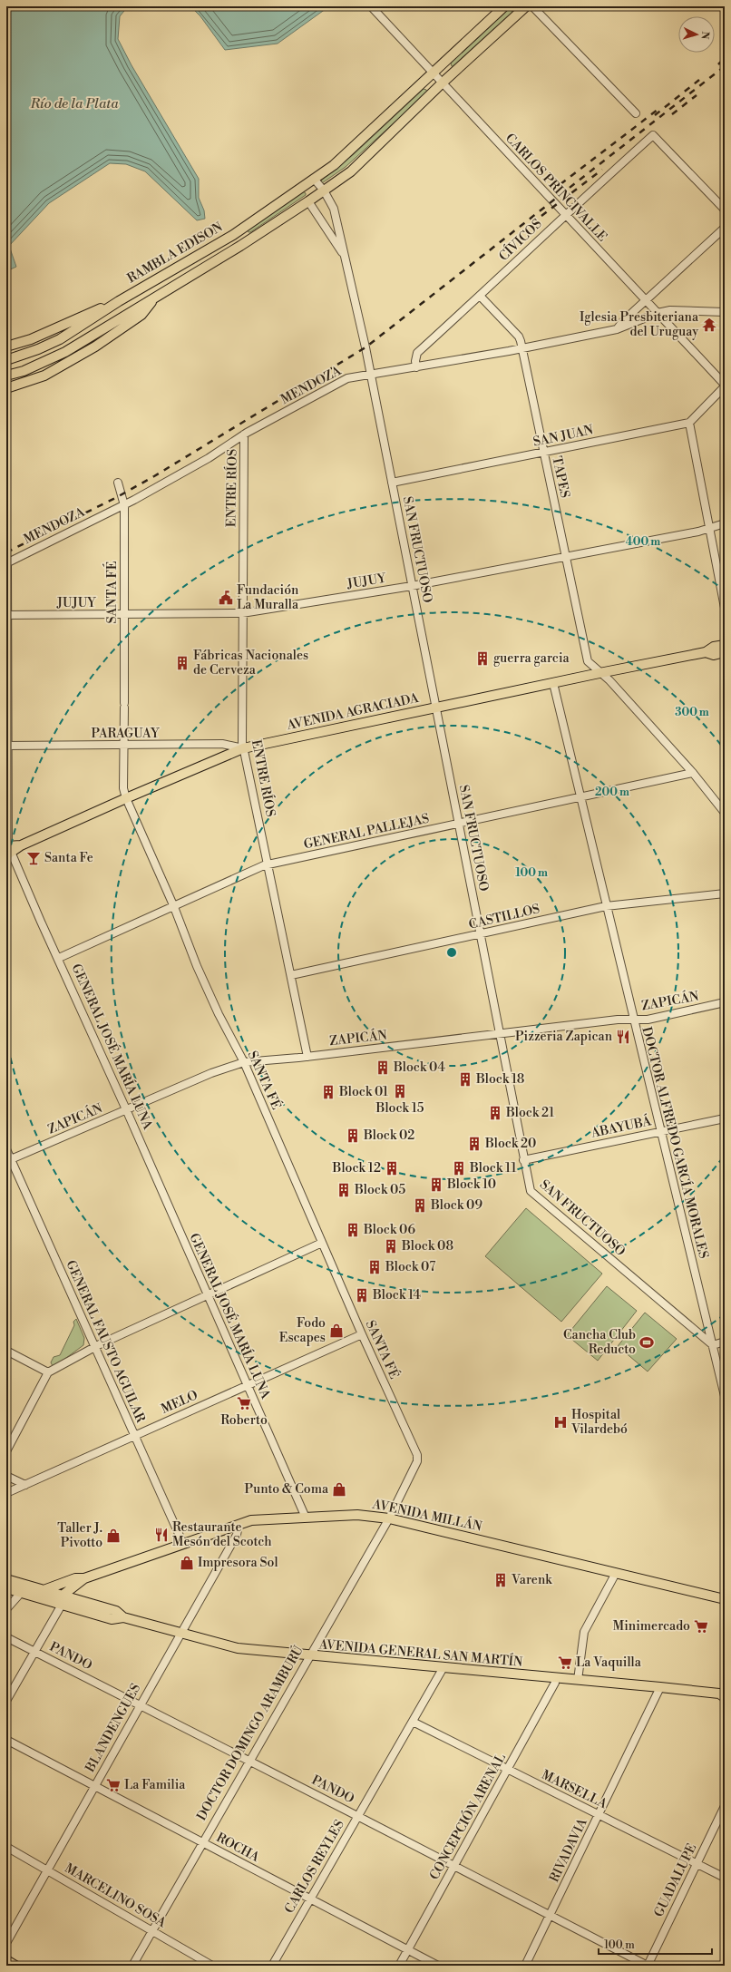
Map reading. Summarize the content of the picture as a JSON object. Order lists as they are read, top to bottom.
{
  "streets": {
    "main road": [
      "RAMBLA EDISON",
      "AVENIDA AGRACIADA",
      "AVENIDA MILLÁN",
      "AVENIDA GENERAL SAN MARTÍN"
    ],
    "street": [
      "CARLOS PRINCIVALLE",
      "CÍVICOS",
      "MENDOZA",
      "SAN JUAN",
      "TAPES",
      "ENTRE RÍOS",
      "SAN FRUCTUOSO",
      "JUJUY",
      "SANTA FÉ",
      "PARAGUAY",
      "GENERAL PALLEJAS",
      "CASTILLOS",
      "ZAPICÁN",
      "GENERAL JOSÉ MARÍA LUNA",
      "ABAYUBÁ",
      "DOCTOR ALFREDO GARCÍA MORALES",
      "GENERAL FAUSTO AGUILAR",
      "MELO",
      "PANDO",
      "BLANDENGUES",
      "DOCTOR DOMINGO ARAMBURÚ",
      "MARSELLA",
      "CONCEPCIÓN ARENAL",
      "ROCHA",
      "RIVADAVIA",
      "CARLOS REYLES",
      "GUADALUPE",
      "MARCELINO SOSA"
    ]
  },
  "crossings": [
    ["CARLOS PRINCIVALLE", "CÍVICOS"],
    ["CARLOS PRINCIVALLE", "RAMBLA EDISON"],
    ["CARLOS PRINCIVALLE", "MENDOZA"],
    ["CÍVICOS", "MENDOZA"],
    ["CÍVICOS", "TAPES"],
    ["RAMBLA EDISON", "SAN FRUCTUOSO"],
    ["MENDOZA", "TAPES"],
    ["MENDOZA", "ENTRE RÍOS"],
    ["MENDOZA", "SAN FRUCTUOSO"],
    ["MENDOZA", "SANTA FÉ"],
    ["MENDOZA", "GENERAL JOSÉ MARÍA LUNA"],
    ["SAN JUAN", "TAPES"],
    ["SAN JUAN", "SAN FRUCTUOSO"],
    ["TAPES", "JUJUY"],
    ["TAPES", "AVENIDA AGRACIADA"],
    ["TAPES", "GENERAL PALLEJAS"],
    ["ENTRE RÍOS", "JUJUY"],
    ["ENTRE RÍOS", "AVENIDA AGRACIADA"],
    ["ENTRE RÍOS", "PARAGUAY"],
    ["ENTRE RÍOS", "GENERAL PALLEJAS"],
    ["ENTRE RÍOS", "CASTILLOS"],
    ["ENTRE RÍOS", "ZAPICÁN"],
    ["SAN FRUCTUOSO", "JUJUY"],
    ["SAN FRUCTUOSO", "AVENIDA AGRACIADA"],
    ["SAN FRUCTUOSO", "GENERAL PALLEJAS"],
    ["SAN FRUCTUOSO", "CASTILLOS"],
    ["SAN FRUCTUOSO", "ZAPICÁN"],
    ["SAN FRUCTUOSO", "ABAYUBÁ"],
    ["SAN FRUCTUOSO", "DOCTOR ALFREDO GARCÍA MORALES"],
    ["JUJUY", "SANTA FÉ"],
    ["JUJUY", "GENERAL JOSÉ MARÍA LUNA"],
    ["SANTA FÉ", "AVENIDA AGRACIADA"],
    ["SANTA FÉ", "PARAGUAY"],
    ["SANTA FÉ", "GENERAL PALLEJAS"],
    ["SANTA FÉ", "ZAPICÁN"],
    ["SANTA FÉ", "MELO"],
    ["SANTA FÉ", "DOCTOR DOMINGO ARAMBURÚ"],
    ["AVENIDA AGRACIADA", "PARAGUAY"],
    ["AVENIDA AGRACIADA", "GENERAL JOSÉ MARÍA LUNA"],
    ["AVENIDA AGRACIADA", "DOCTOR ALFREDO GARCÍA MORALES"],
    ["PARAGUAY", "GENERAL JOSÉ MARÍA LUNA"],
    ["GENERAL PALLEJAS", "GENERAL JOSÉ MARÍA LUNA"],
    ["GENERAL PALLEJAS", "DOCTOR ALFREDO GARCÍA MORALES"],
    ["CASTILLOS", "DOCTOR ALFREDO GARCÍA MORALES"],
    ["ZAPICÁN", "GENERAL JOSÉ MARÍA LUNA"],
    ["ZAPICÁN", "DOCTOR ALFREDO GARCÍA MORALES"],
    ["ZAPICÁN", "GENERAL FAUSTO AGUILAR"],
    ["GENERAL JOSÉ MARÍA LUNA", "MELO"],
    ["GENERAL JOSÉ MARÍA LUNA", "AVENIDA MILLÁN"],
    ["ABAYUBÁ", "DOCTOR ALFREDO GARCÍA MORALES"],
    ["GENERAL FAUSTO AGUILAR", "MELO"],
    ["GENERAL FAUSTO AGUILAR", "AVENIDA MILLÁN"],
    ["AVENIDA MILLÁN", "AVENIDA GENERAL SAN MARTÍN"],
    ["AVENIDA MILLÁN", "BLANDENGUES"],
    ["AVENIDA MILLÁN", "DOCTOR DOMINGO ARAMBURÚ"],
    ["AVENIDA GENERAL SAN MARTÍN", "BLANDENGUES"],
    ["AVENIDA GENERAL SAN MARTÍN", "DOCTOR DOMINGO ARAMBURÚ"],
    ["AVENIDA GENERAL SAN MARTÍN", "CONCEPCIÓN ARENAL"],
    ["AVENIDA GENERAL SAN MARTÍN", "RIVADAVIA"],
    ["AVENIDA GENERAL SAN MARTÍN", "CARLOS REYLES"],
    ["PANDO", "BLANDENGUES"],
    ["PANDO", "DOCTOR DOMINGO ARAMBURÚ"],
    ["PANDO", "CONCEPCIÓN ARENAL"],
    ["PANDO", "RIVADAVIA"],
    ["PANDO", "CARLOS REYLES"],
    ["PANDO", "GUADALUPE"],
    ["BLANDENGUES", "ROCHA"],
    ["BLANDENGUES", "MARCELINO SOSA"],
    ["DOCTOR DOMINGO ARAMBURÚ", "ROCHA"],
    ["DOCTOR DOMINGO ARAMBURÚ", "MARCELINO SOSA"],
    ["MARSELLA", "CONCEPCIÓN ARENAL"],
    ["MARSELLA", "RIVADAVIA"],
    ["MARSELLA", "CARLOS REYLES"],
    ["MARSELLA", "GUADALUPE"],
    ["CONCEPCIÓN ARENAL", "ROCHA"],
    ["ROCHA", "CARLOS REYLES"]
  ],
  "water": ["Río de la Plata"],
  "places": {
    "temple": ["Iglesia Presbiteriana del Uruguay"],
    "public building": ["Fundación La Muralla"],
    "building": [
      "guerra garcia",
      "Fábricas Nacionales de Cerveza",
      "Block 04",
      "Block 18",
      "Block 15",
      "Block 01",
      "Block 21",
      "Block 02",
      "Block 20",
      "Block 12",
      "Block 11",
      "Block 10",
      "Block 05",
      "Block 09",
      "Block 06",
      "Block 08",
      "Block 07",
      "Block 14",
      "Varenk"
    ],
    "bar": ["Santa Fe"],
    "restaurant": ["Pizzeria Zapican", "Restaurante Mesón del Scotch"],
    "shop": [
      "Fodo Escapes",
      "Punto & Coma",
      "Taller J. Pivotto",
      "Impresora Sol"
    ],
    "sports": ["Cancha Club Reducto"],
    "supermarket": [
      "Roberto",
      "Minimercado",
      "La Vaquilla",
      "La Familia"
    ],
    "hospital": ["Hospital Vilardebó"]
  },
  "scale_bar": "100 m",
  "north": "right",
  "rings": [
    "400 m",
    "300 m",
    "200 m",
    "100 m"
  ]
}
